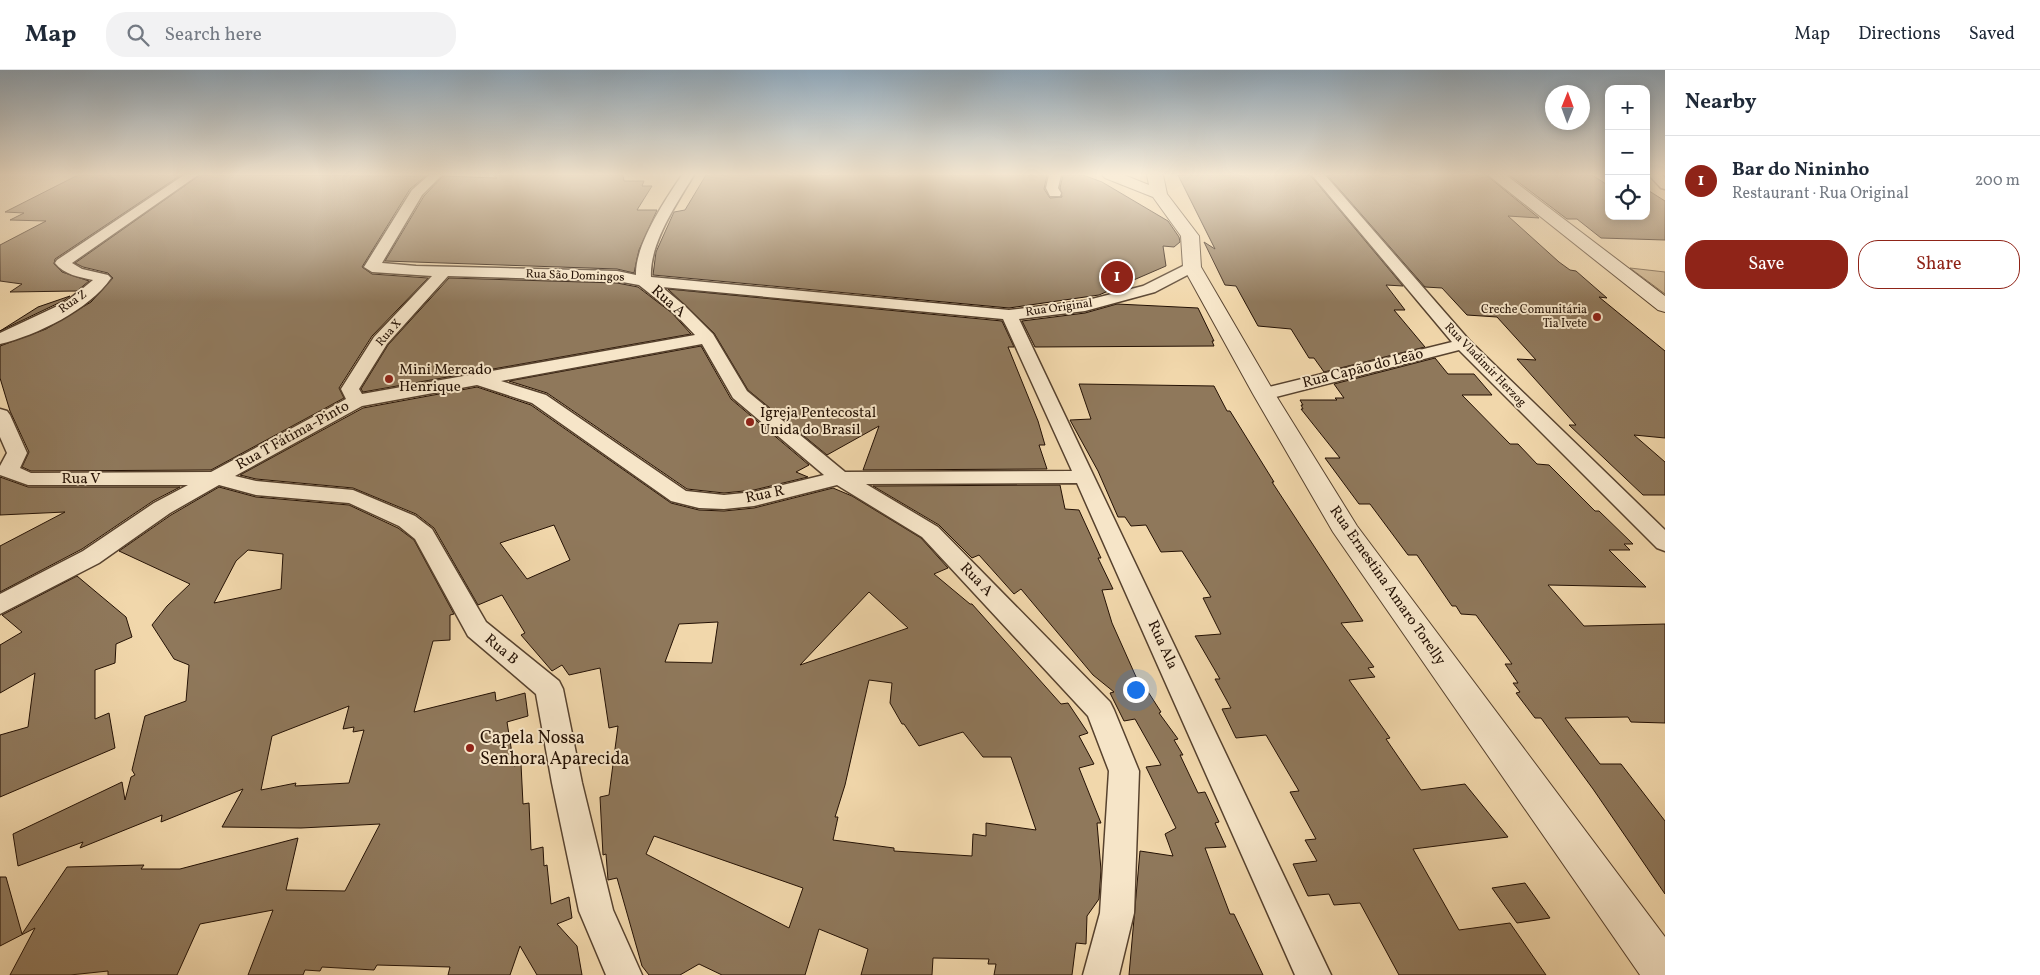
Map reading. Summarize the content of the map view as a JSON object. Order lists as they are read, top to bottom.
{
  "streets": {
    "street": [
      "Rua São Domingos",
      "Rua Z",
      "Rua A",
      "Rua Original",
      "Rua X",
      "Rua Vladimir Herzog",
      "Rua Capão do Leão",
      "Rua T Fátima-Pinto",
      "Rua V",
      "Rua R",
      "Rua Ernestina Amaro Torelly",
      "Rua Ala",
      "Rua B"
    ]
  },
  "crossings": [
    ["Rua São Domingos", "Rua A"],
    ["Rua São Domingos", "Rua Original"],
    ["Rua São Domingos", "Rua X"],
    ["Rua São Domingos", "Rua Ala"],
    ["Rua A", "Rua T Fátima-Pinto"],
    ["Rua A", "Rua R"],
    ["Rua Original", "Rua Ernestina Amaro Torelly"],
    ["Rua Original", "Rua Ala"],
    ["Rua X", "Rua T Fátima-Pinto"],
    ["Rua Vladimir Herzog", "Rua Capão do Leão"],
    ["Rua Capão do Leão", "Rua Ernestina Amaro Torelly"],
    ["Rua T Fátima-Pinto", "Rua V"],
    ["Rua T Fátima-Pinto", "Rua R"],
    ["Rua T Fátima-Pinto", "Rua B"],
    ["Rua V", "Rua B"],
    ["Rua R", "Rua Ala"]
  ],
  "places": [
    "Creche Comunitária Tia Ivete",
    "Mini Mercado Henrique",
    "Igreja Pentecostal Unida do Brasil",
    "Capela Nossa Senhora Aparecida"
  ],
  "north": "top",
  "page": {
    "header": "Map",
    "search": "Search here",
    "nav": ["Map", "Directions", "Saved"],
    "heading": "Nearby",
    "map_buttons": ["+", "−"],
    "list": [
      {
        "mark": "1",
        "name": "Bar do Nininho",
        "note": "Restaurant · Rua Original",
        "value": "200 m"
      }
    ],
    "buttons": ["Save", "Share"],
    "pins": "1"
  }
}
